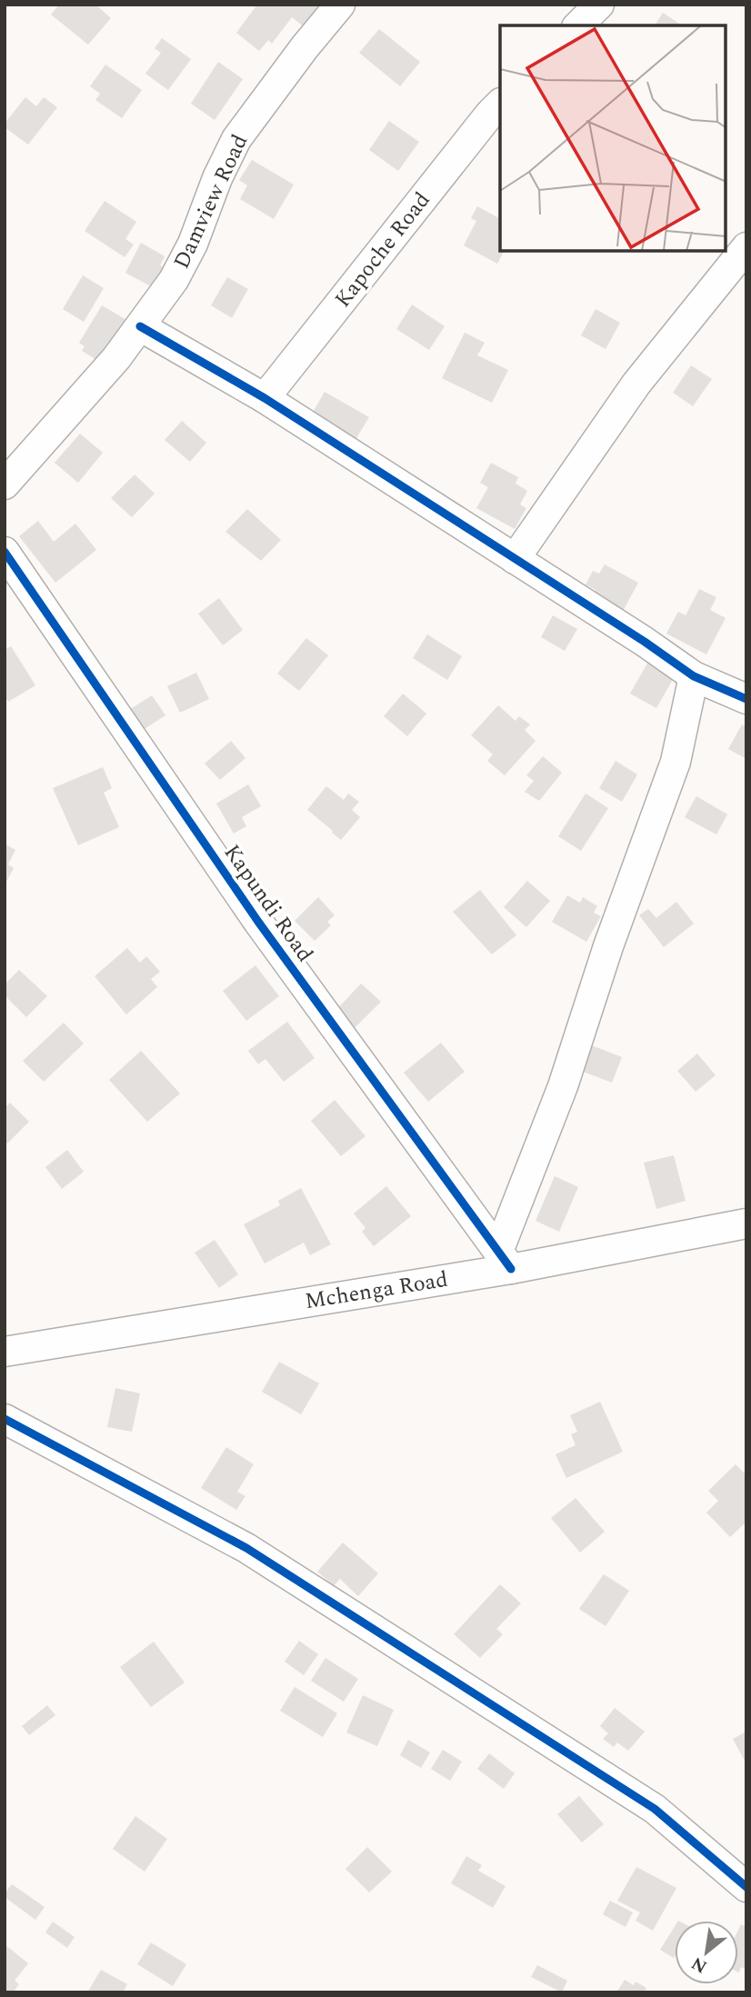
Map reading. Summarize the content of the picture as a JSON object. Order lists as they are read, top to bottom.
{
  "streets": {
    "street": [
      "Damview Road",
      "Kapoche Road",
      "Kapundi Road",
      "Mchenga Road"
    ]
  },
  "crossings": [
    ["Kapundi Road", "Mchenga Road"]
  ],
  "north": "bottom left"
}
